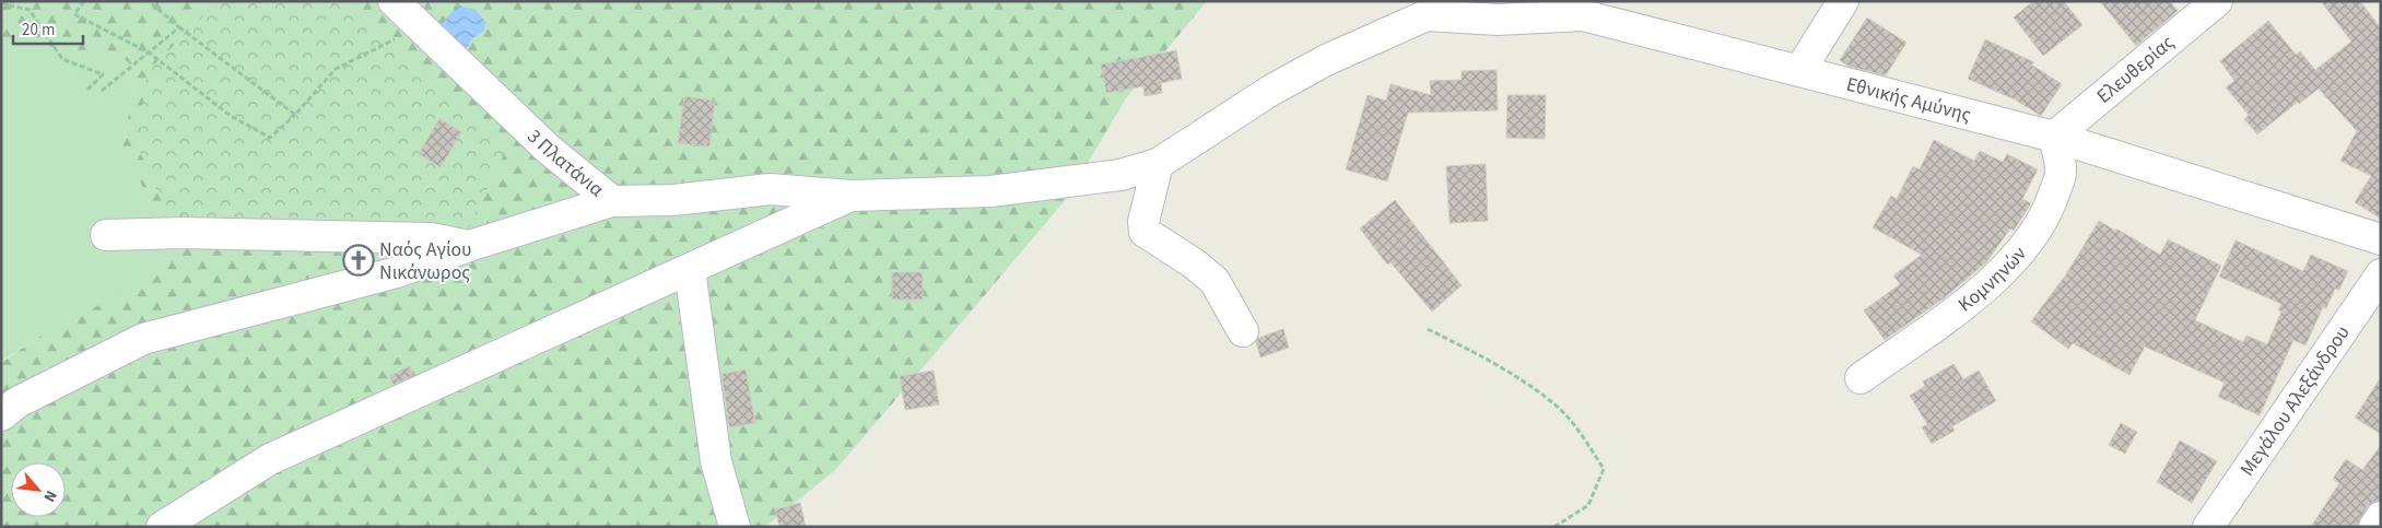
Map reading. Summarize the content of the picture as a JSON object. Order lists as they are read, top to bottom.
{
  "streets": {
    "street": [
      "Ελευθερίας",
      "Εθνικής Αμύνης",
      "3 Πλατάνια",
      "Κομνηνών",
      "Μεγάλου Αλεξάνδρου"
    ]
  },
  "crossings": [
    ["Ελευθερίας", "Εθνικής Αμύνης"],
    ["Ελευθερίας", "Κομνηνών"],
    ["Εθνικής Αμύνης", "3 Πλατάνια"],
    ["Εθνικής Αμύνης", "Κομνηνών"]
  ],
  "places": {
    "church": ["Ναός Αγίου Νικάνωρος"]
  },
  "scale_bar": "20 m",
  "north": "bottom right"
}
